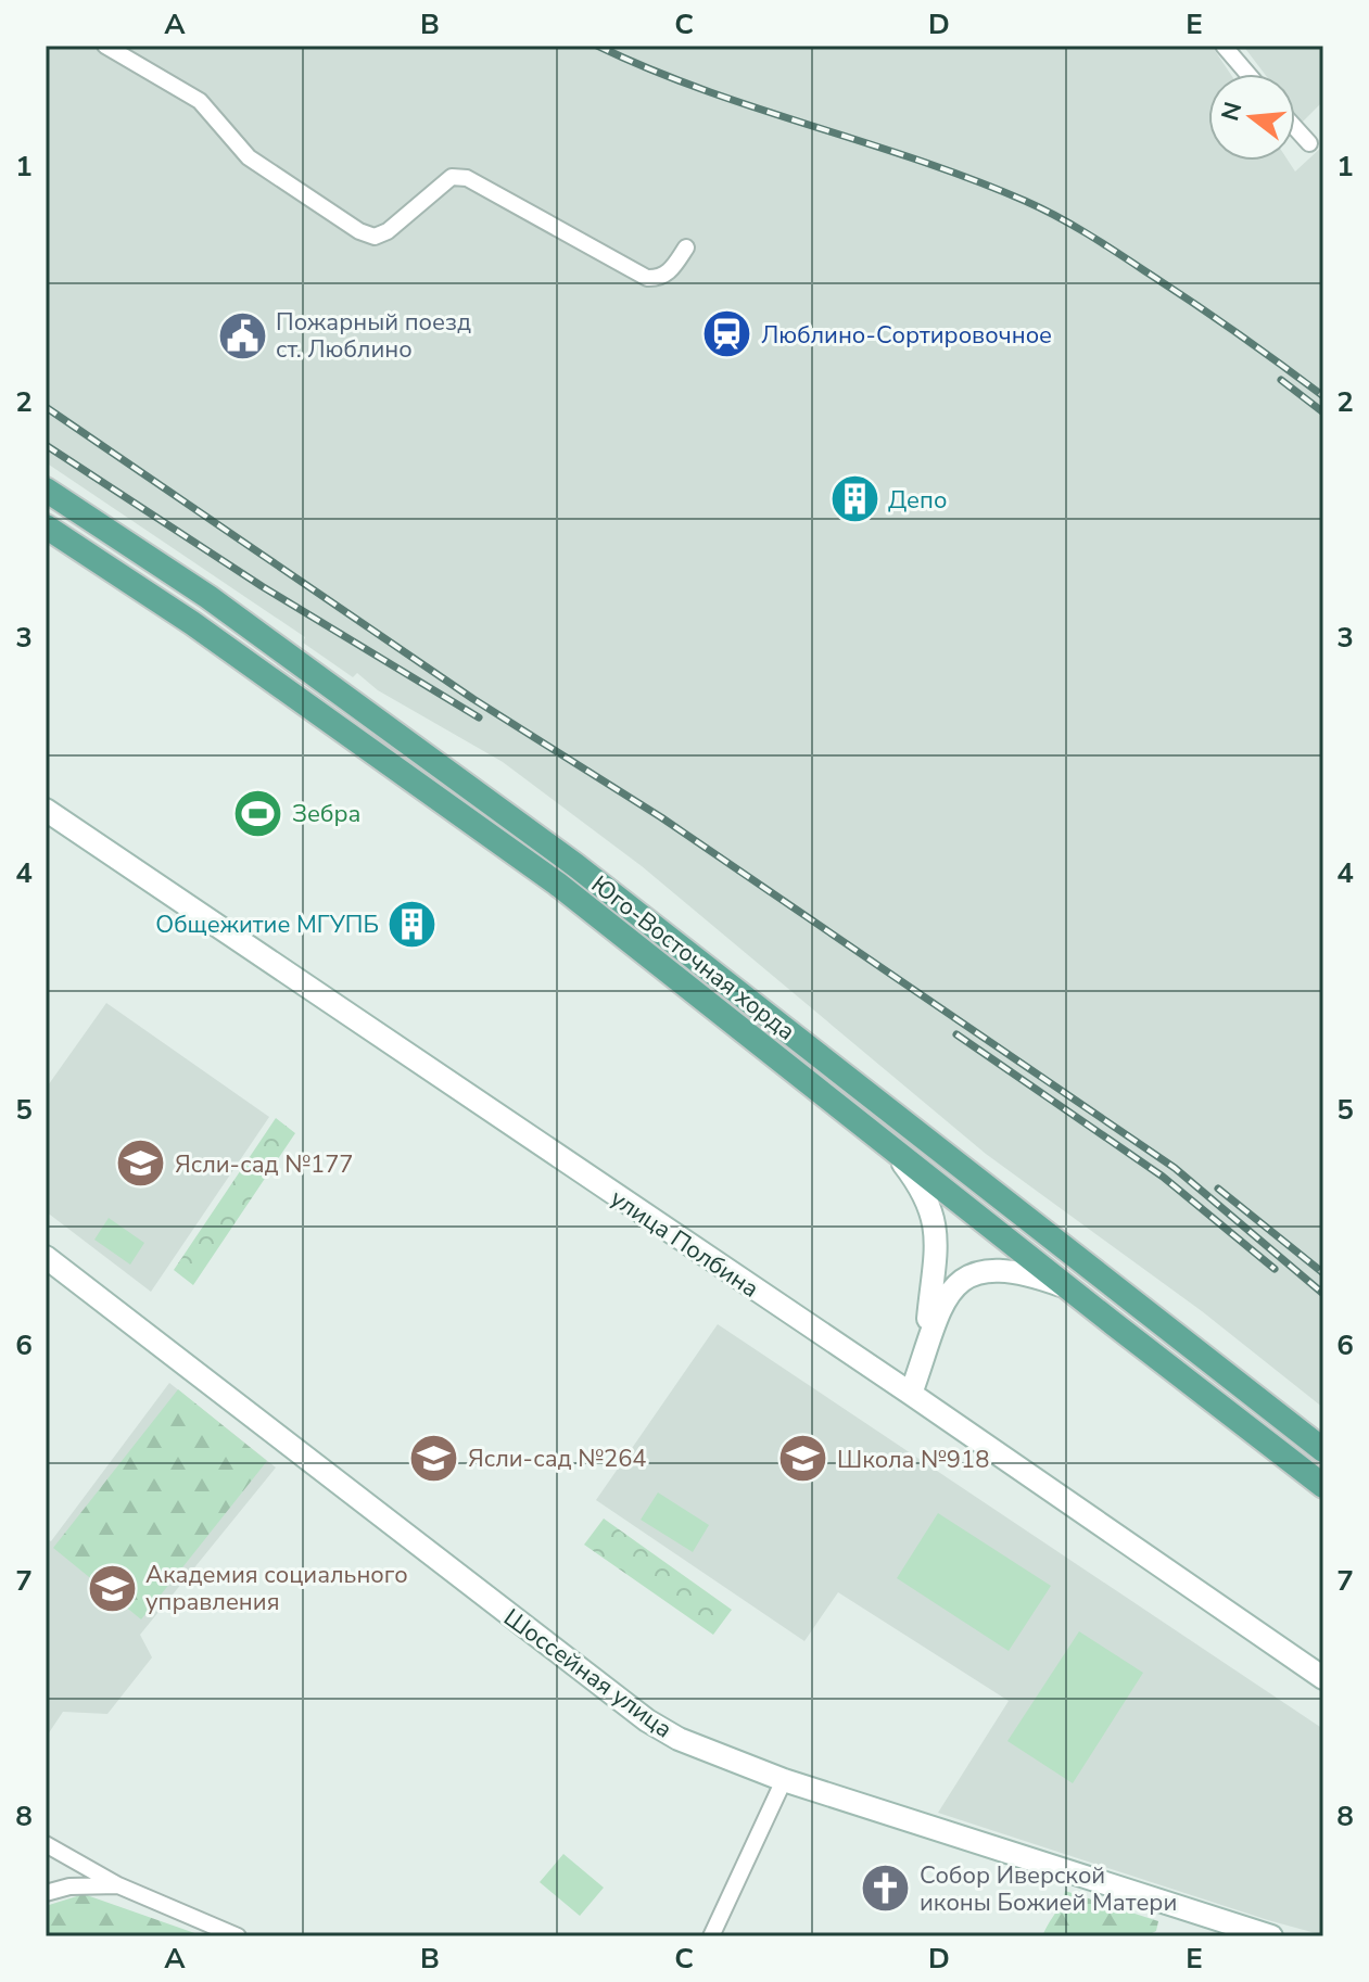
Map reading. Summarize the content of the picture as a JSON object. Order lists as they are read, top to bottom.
{
  "streets": {
    "main road": ["Юго-Восточная хорда", "улица Полбина", "Шоссейная улица"]
  },
  "places": {
    "station": ["Люблино-Сортировочное"],
    "public building": ["Пожарный поезд ст. Люблино"],
    "building": ["Депо", "Общежитие МГУПБ"],
    "sports": ["Зебра"],
    "school or university": [
      "Ясли-сад №177",
      "Ясли-сад №264",
      "Школа №918",
      "Академия социального управления"
    ],
    "church": ["Собор Иверской иконы Божией Матери"]
  },
  "north": "left",
  "grid": {
    "columns": [
      "A",
      "B",
      "C",
      "D",
      "E"
    ],
    "rows": [
      "1",
      "2",
      "3",
      "4",
      "5",
      "6",
      "7",
      "8"
    ]
  }
}
